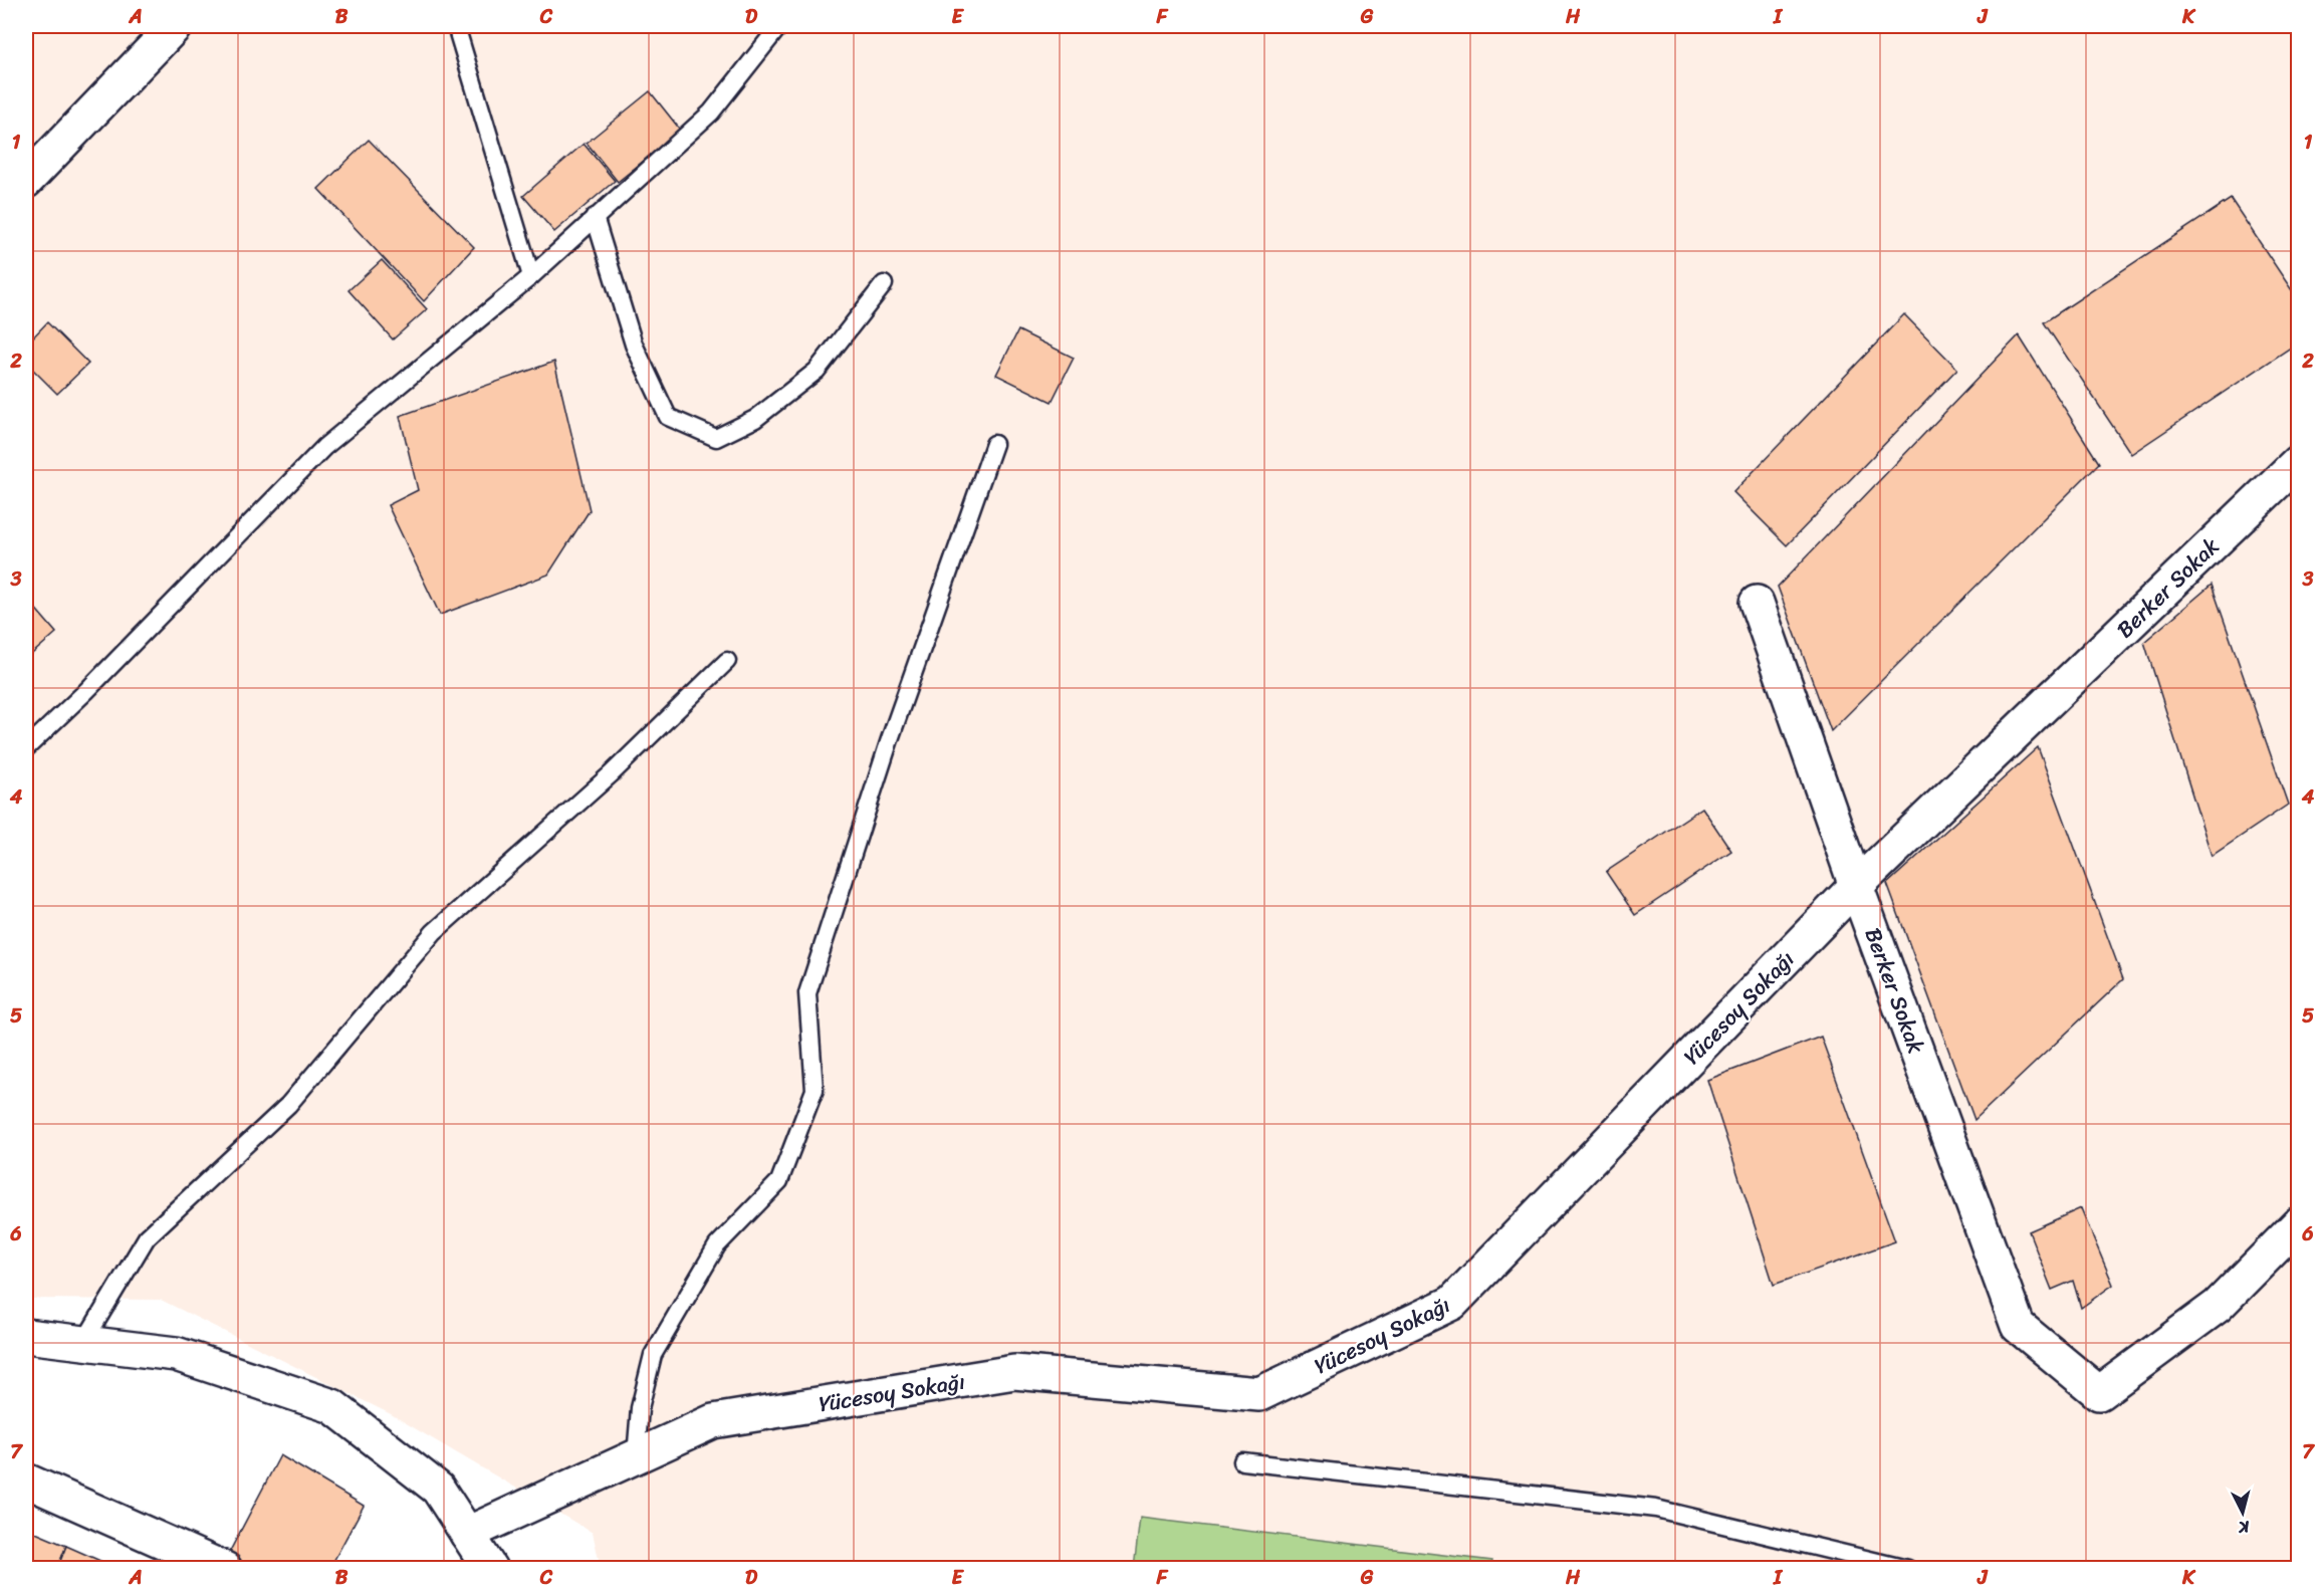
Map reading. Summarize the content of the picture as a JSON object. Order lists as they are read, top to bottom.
{
  "streets": {
    "street": ["Berker Sokak", "Yücesoy Sokağı"]
  },
  "crossings": [
    ["Berker Sokak", "Yücesoy Sokağı"]
  ],
  "north": "bottom",
  "grid": {
    "columns": [
      "A",
      "B",
      "C",
      "D",
      "E",
      "F",
      "G",
      "H",
      "I",
      "J",
      "K"
    ],
    "rows": [
      "1",
      "2",
      "3",
      "4",
      "5",
      "6",
      "7"
    ]
  }
}
